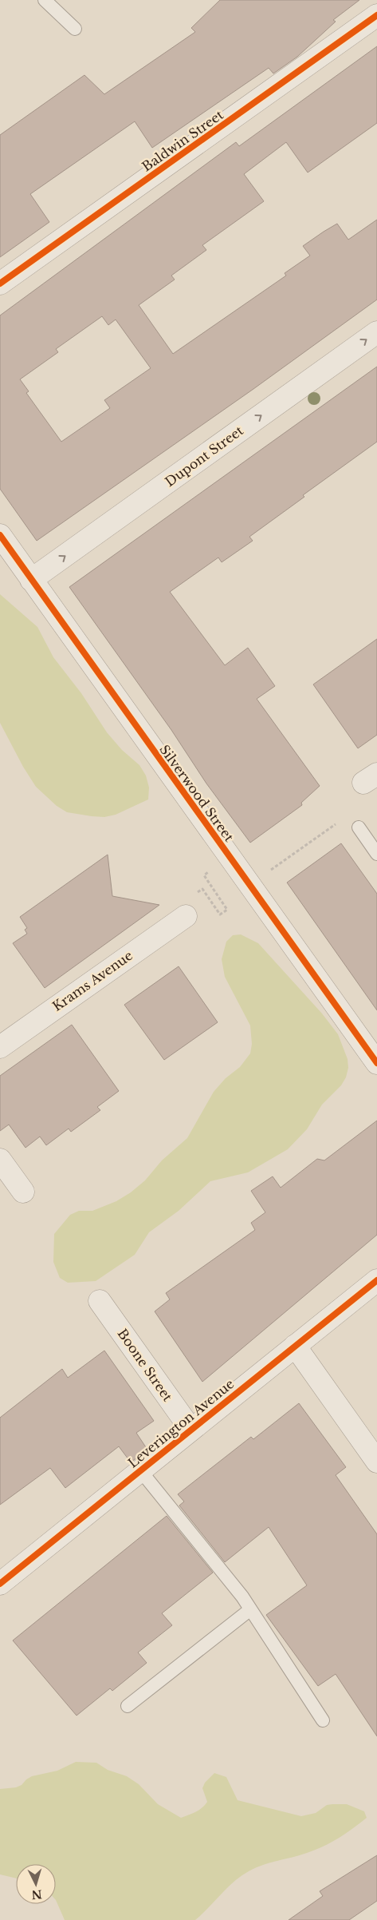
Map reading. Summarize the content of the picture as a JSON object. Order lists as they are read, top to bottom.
{
  "streets": {
    "street": [
      "Baldwin Street",
      "Dupont Street",
      "Silverwood Street",
      "Krams Avenue",
      "Boone Street",
      "Leverington Avenue"
    ]
  },
  "crossings": [
    ["Dupont Street", "Silverwood Street"],
    ["Boone Street", "Leverington Avenue"]
  ],
  "one_way": ["Dupont Street"],
  "north": "bottom"
}
